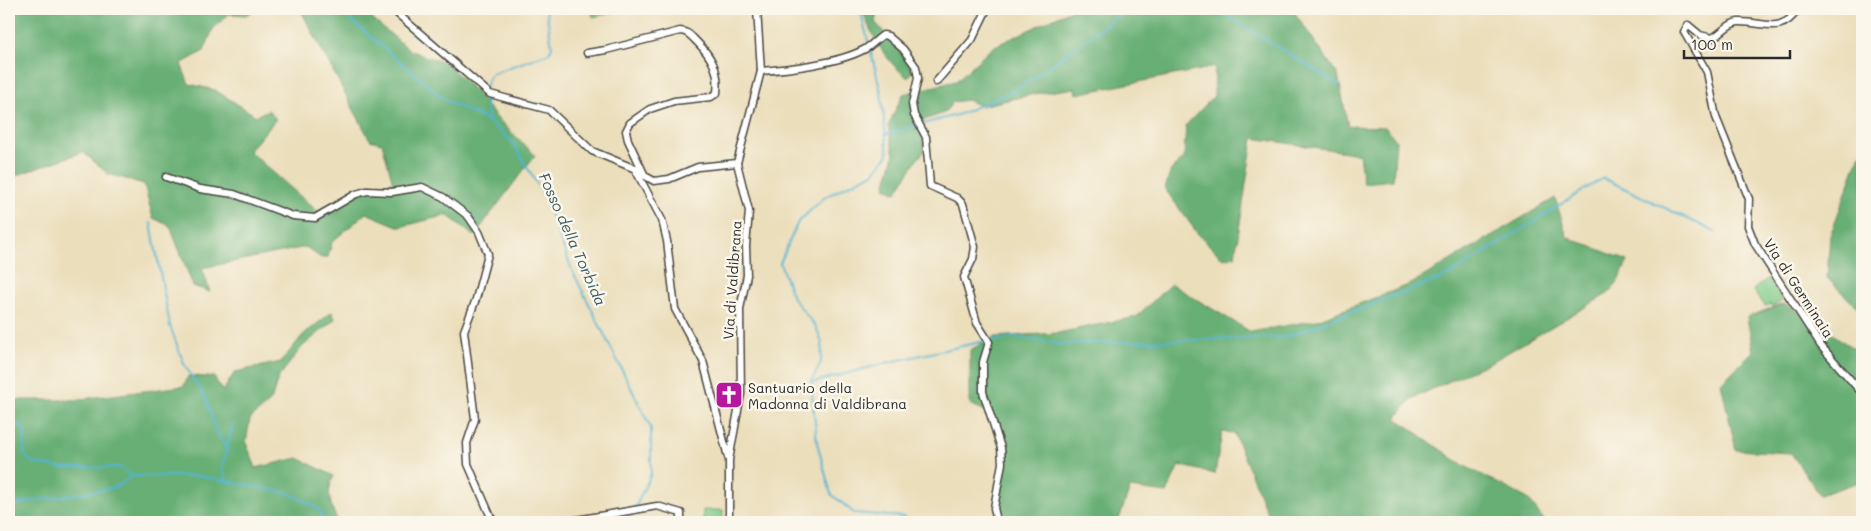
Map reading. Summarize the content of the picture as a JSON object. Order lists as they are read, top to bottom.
{
  "streets": {
    "street": ["Via di Valdibrana", "Via di Germinaia"]
  },
  "water": ["Fosso della Torbida"],
  "places": {
    "church": ["Santuario della Madonna di Valdibrana"]
  },
  "scale_bar": "100 m"
}
